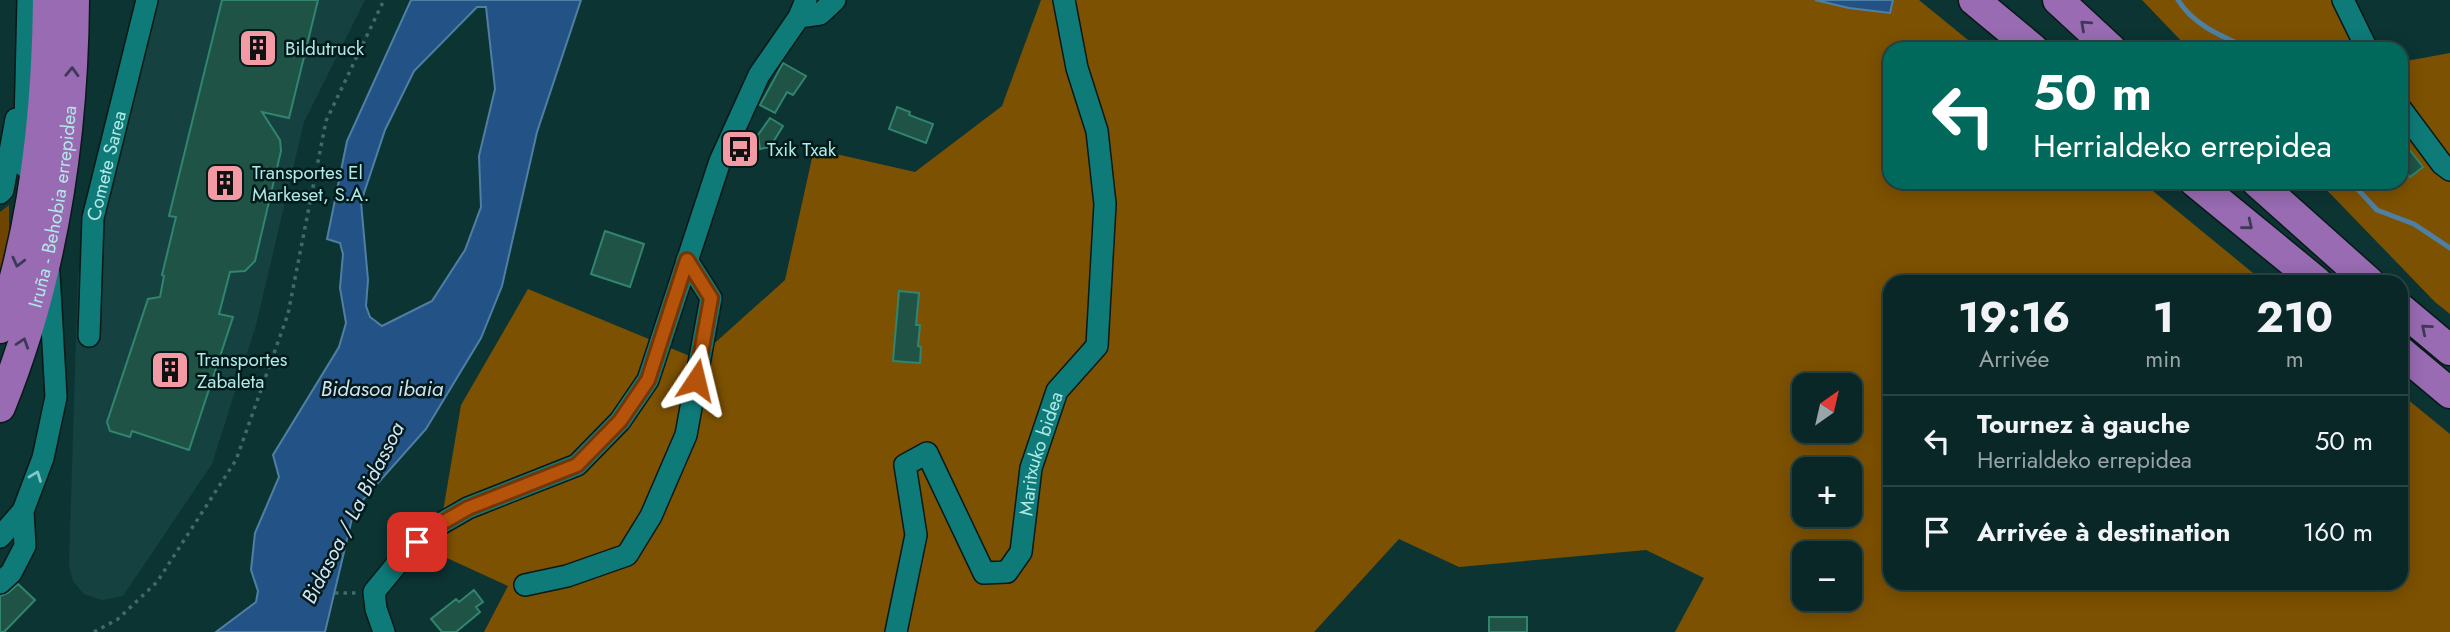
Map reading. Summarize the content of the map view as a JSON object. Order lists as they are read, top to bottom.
{
  "streets": {
    "highway": ["Iruña - Behobia errepidea"],
    "street": ["Comete Sarea", "Maritxuko bidea"]
  },
  "water": ["Bidasoa ibaia", "Bidasoa / La Bidassoa"],
  "places": {
    "building": ["Bildutruck", "Transportes El Markeset, S.A.", "Transportes Zabaleta"],
    "bus stop": ["Txik Txak"]
  },
  "north": "top right",
  "page": {
    "turn": ["50 m", "Herrialdeko errepidea"],
    "eta": [
      "19:16",
      "Arrivée",
      "1",
      "min",
      "210",
      "m"
    ],
    "map_buttons": ["+", "−"],
    "list": [
      {
        "name": "Tournez à gauche",
        "note": "Herrialdeko errepidea",
        "value": "50 m"
      },
      {
        "name": "Arrivée à destination",
        "value": "160 m"
      }
    ]
  }
}
